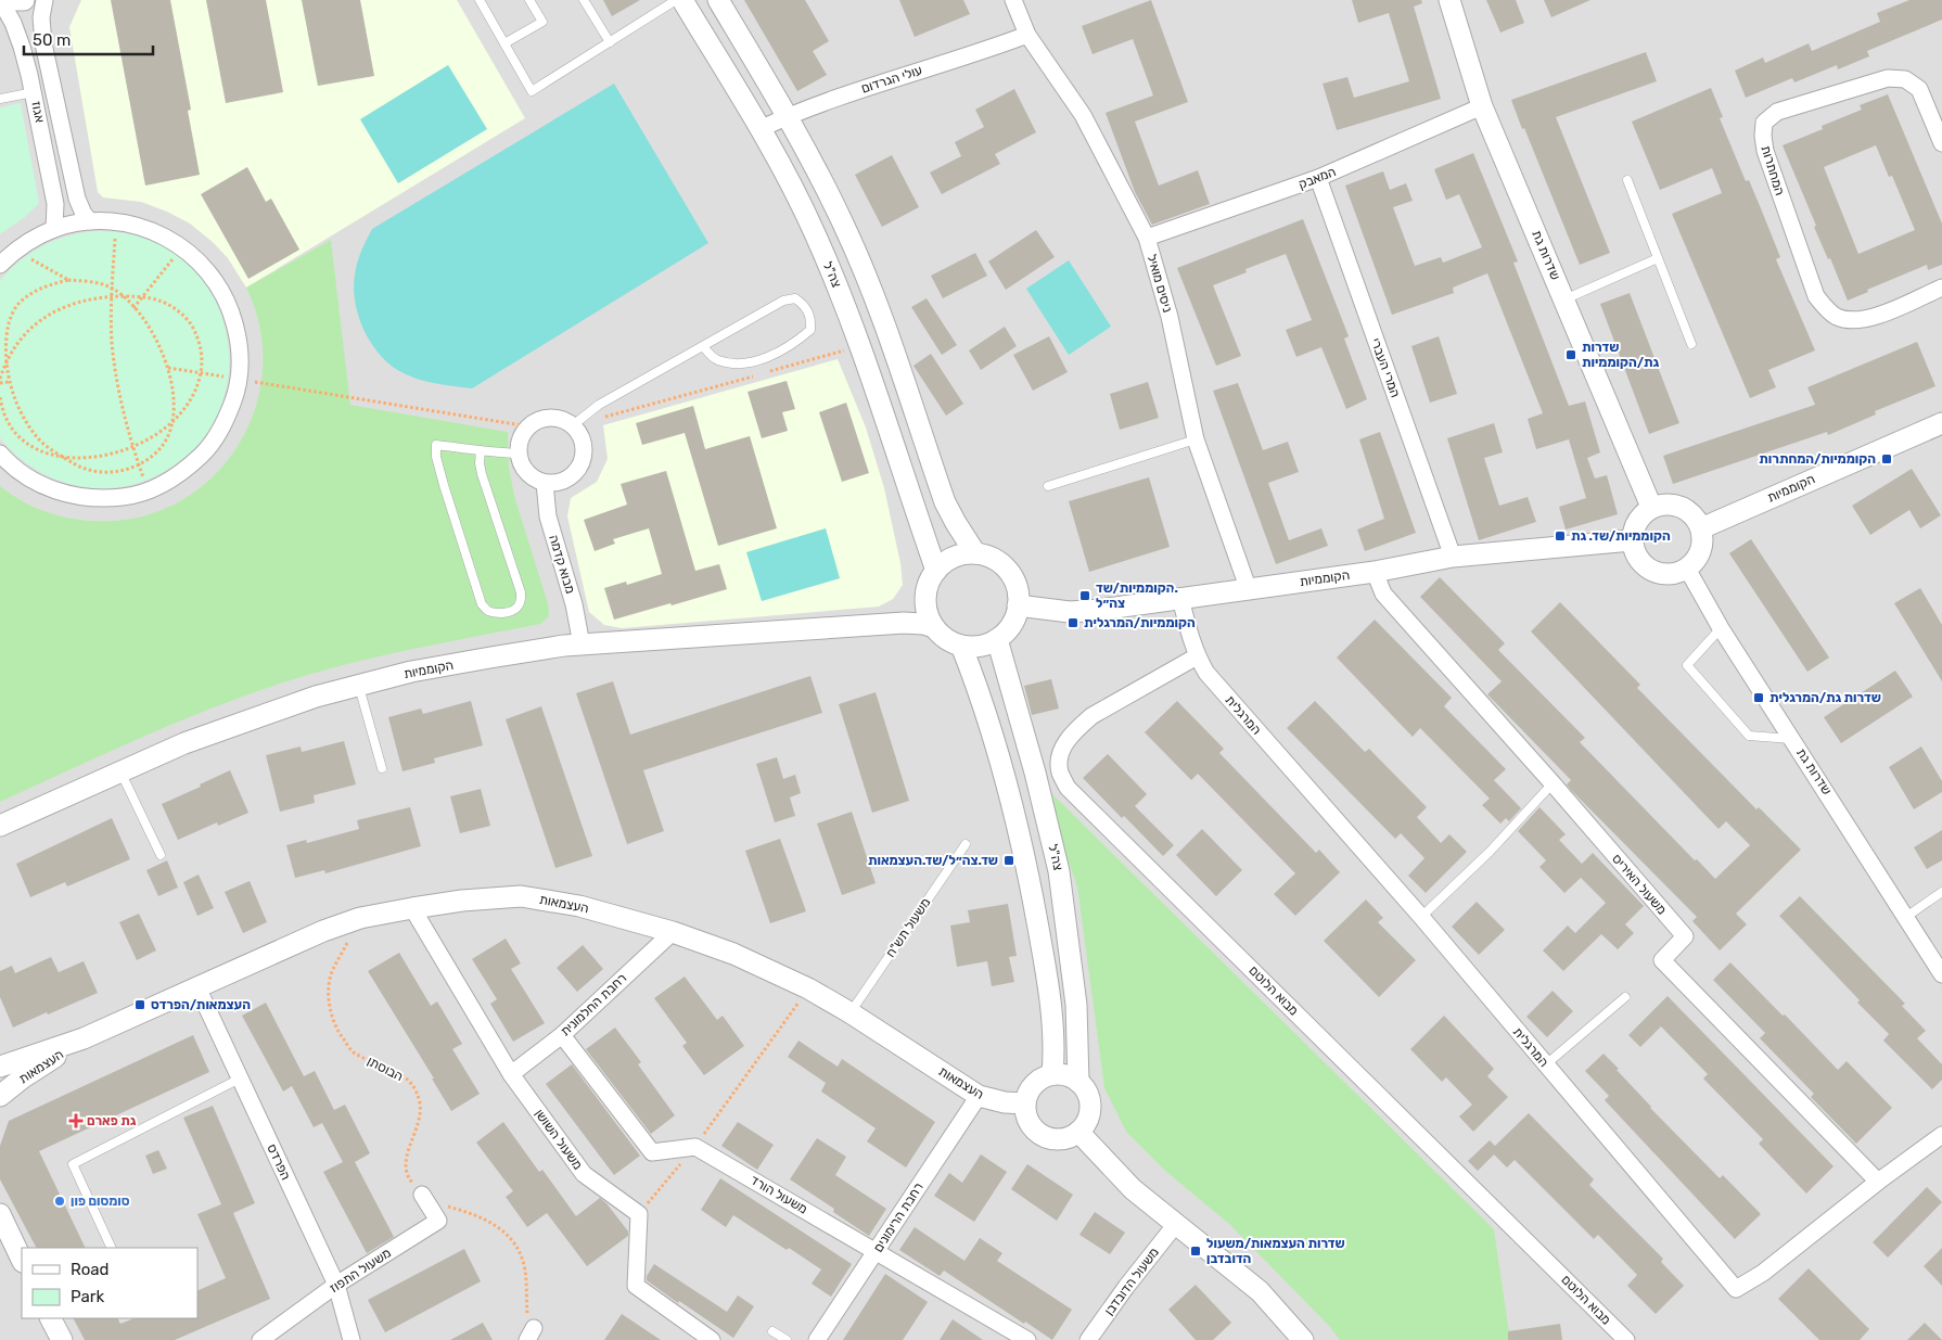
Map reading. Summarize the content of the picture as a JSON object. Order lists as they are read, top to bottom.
{
  "streets": {
    "street": [
      "עולי הגרדום",
      "אגוז",
      "המחתרות",
      "המאבק",
      "שדרות גת",
      "צה\"ל",
      "ניסים מואיל",
      "המרי העברי",
      "הקוממיות",
      "מבוא קדמה",
      "המרגלית",
      "משעול האיריס",
      "העצמאות",
      "מבוא הלוטם",
      "רחבת החלמונית",
      "משעול השושן",
      "הפרדס",
      "משעול הורד",
      "רחבת הרימונים",
      "משעול התפוז",
      "משעול הדובדבן"
    ],
    "lane": ["משעול תש\"ח"],
    "path": ["הבוסתן"]
  },
  "crossings": [
    ["עולי הגרדום", "צה\"ל"],
    ["עולי הגרדום", "ניסים מואיל"],
    ["המאבק", "שדרות גת"],
    ["המאבק", "ניסים מואיל"],
    ["המאבק", "המרי העברי"],
    ["שדרות גת", "הקוממיות"],
    ["צה\"ל", "הקוממיות"],
    ["צה\"ל", "העצמאות"],
    ["ניסים מואיל", "הקוממיות"],
    ["המרי העברי", "הקוממיות"],
    ["הקוממיות", "מבוא קדמה"],
    ["הקוממיות", "המרגלית"],
    ["הקוממיות", "משעול האיריס"],
    ["המרגלית", "משעול האיריס"],
    ["המרגלית", "מבוא הלוטם"],
    ["העצמאות", "משעול תש\"ח"],
    ["העצמאות", "רחבת החלמונית"],
    ["העצמאות", "הבוסתן"],
    ["העצמאות", "משעול השושן"],
    ["העצמאות", "הפרדס"],
    ["העצמאות", "רחבת הרימונים"],
    ["רחבת החלמונית", "משעול השושן"],
    ["הבוסתן", "משעול התפוז"],
    ["הפרדס", "משעול התפוז"],
    ["משעול הורד", "רחבת הרימונים"]
  ],
  "places": {
    "transit": [
      "שדרות גת/הקוממיות",
      "הקוממיות/המחתרות",
      "הקוממיות/שד. גת",
      "הקוממיות/שד. צה״ל",
      "הקוממיות/המרגלית",
      "שדרות גת/המרגלית",
      "שד.צה״ל/שד.העצמאות",
      "העצמאות/הפרדס",
      "שדרות העצמאות/משעול הדובדבן"
    ],
    "health": ["גת פארם"],
    "other": ["סומסום פון"]
  },
  "legend": ["Road", "Park"],
  "scale_bar": "50 m"
}
